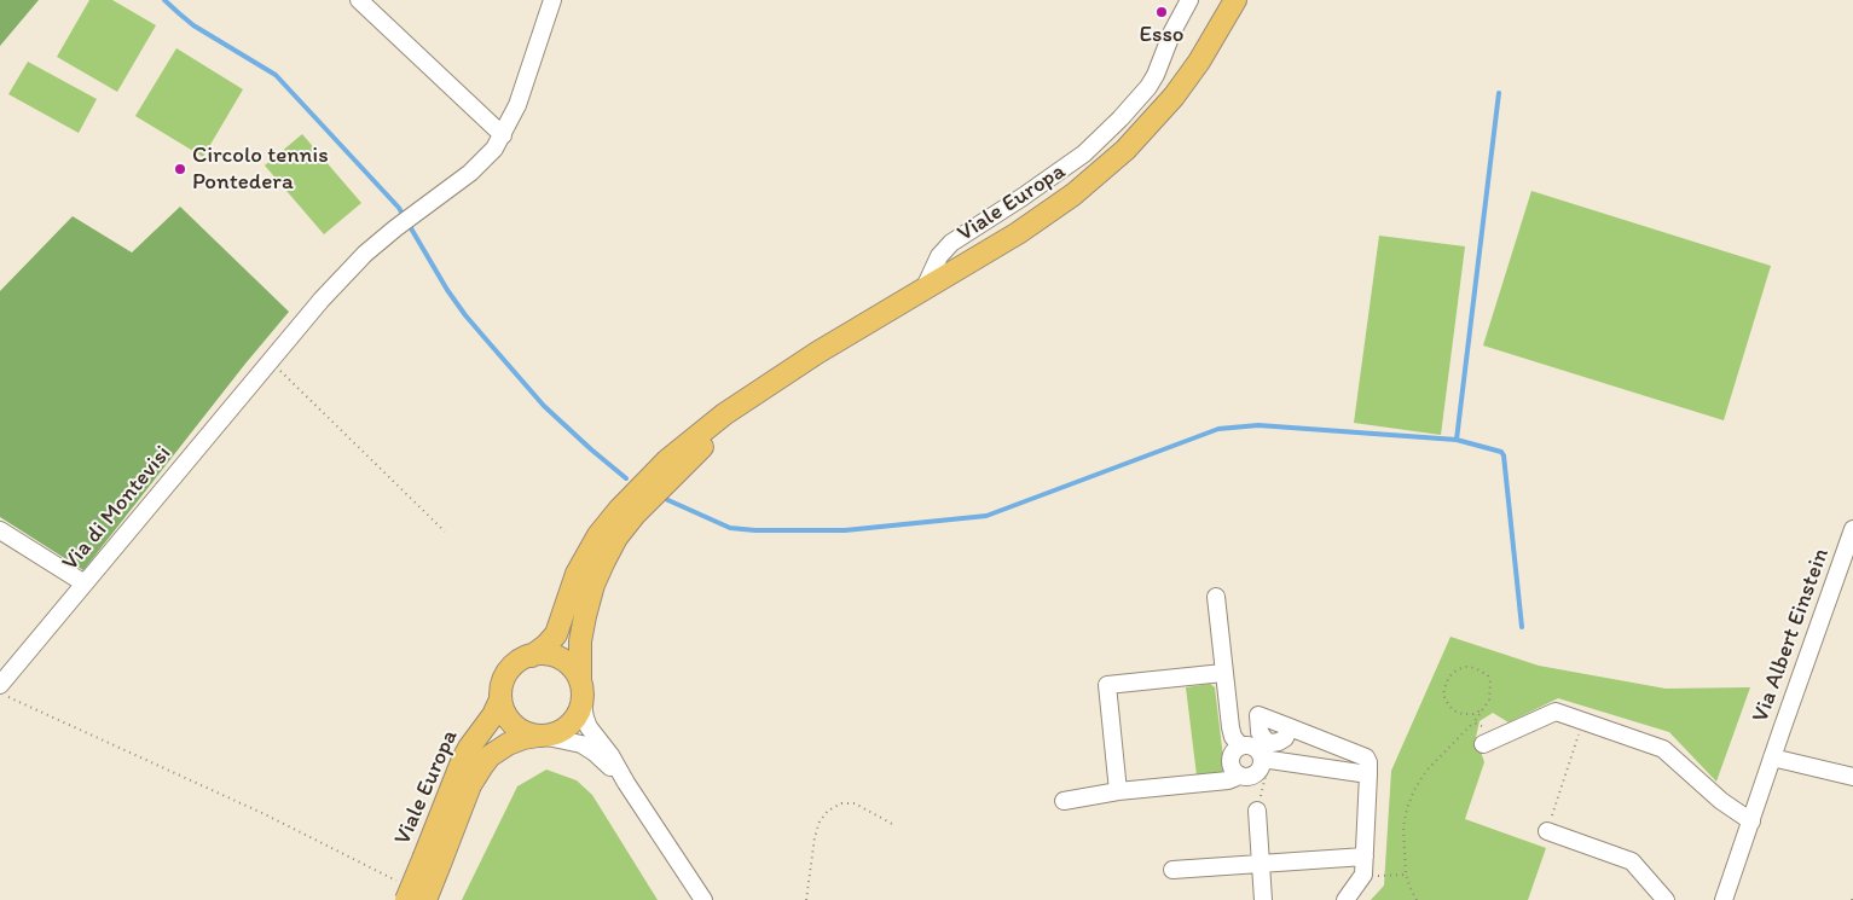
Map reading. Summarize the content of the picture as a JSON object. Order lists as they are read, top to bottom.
{
  "streets": {
    "main road": ["Viale Europa"],
    "street": ["Via di Montevisi", "Via Albert Einstein"]
  },
  "places": ["Esso", "Circolo tennis Pontedera"]
}
